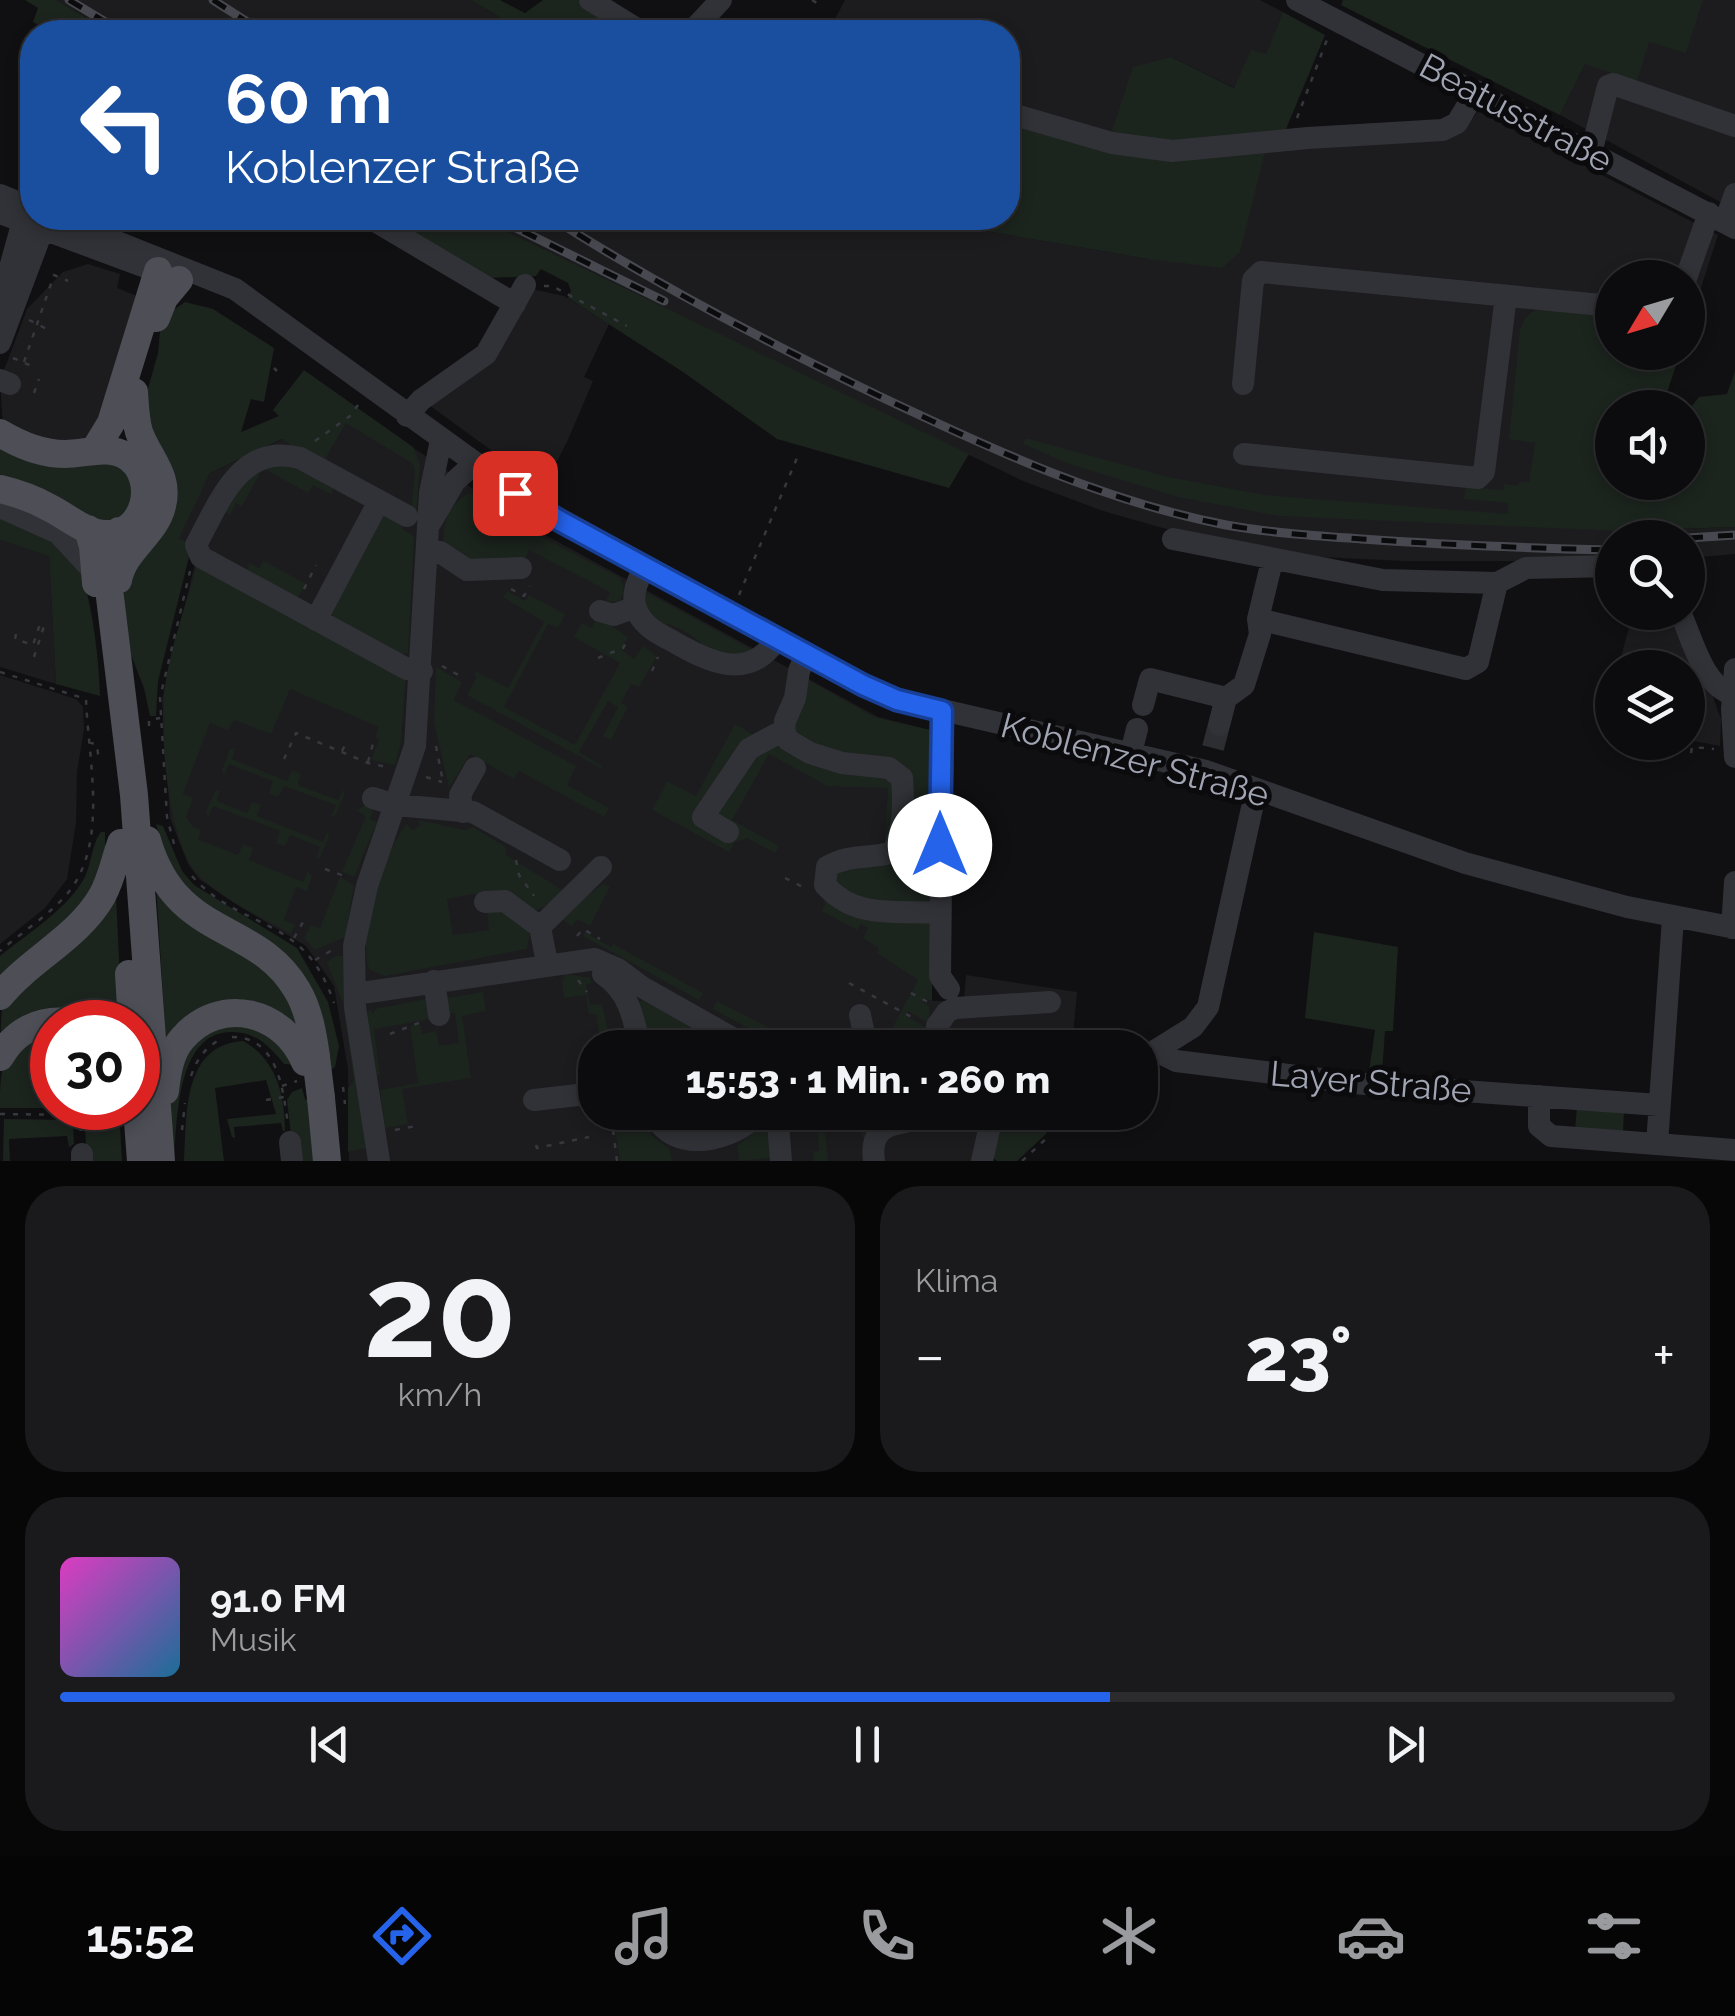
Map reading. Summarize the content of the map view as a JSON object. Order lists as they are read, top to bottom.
{
  "streets": {
    "street": ["Beatusstraße", "Koblenzer Straße", "Layer Straße"]
  },
  "north": "bottom left",
  "page": {
    "turn": ["60 m", "Koblenzer Straße"],
    "limit": "30",
    "trip": "15:53 · 1 Min. · 260 m",
    "tile": [
      ["20", "km/h"],
      "Klima"
    ],
    "heat": ["−", "23°", "+"],
    "song": ["91.0 FM", "Musik"],
    "tabs": "15:52"
  }
}
